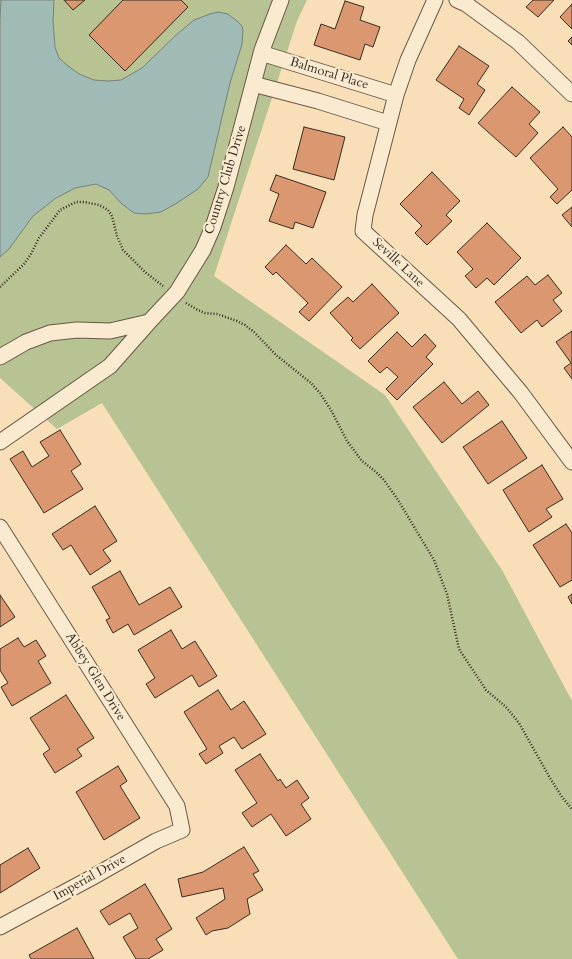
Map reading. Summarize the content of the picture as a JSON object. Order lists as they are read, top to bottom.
{
  "streets": {
    "street": [
      "Balmoral Place",
      "Country Club Drive",
      "Seville Lane",
      "Abbey Glen Drive",
      "Imperial Drive"
    ]
  },
  "crossings": [
    ["Balmoral Place", "Country Club Drive"],
    ["Balmoral Place", "Seville Lane"],
    ["Abbey Glen Drive", "Imperial Drive"]
  ]
}
